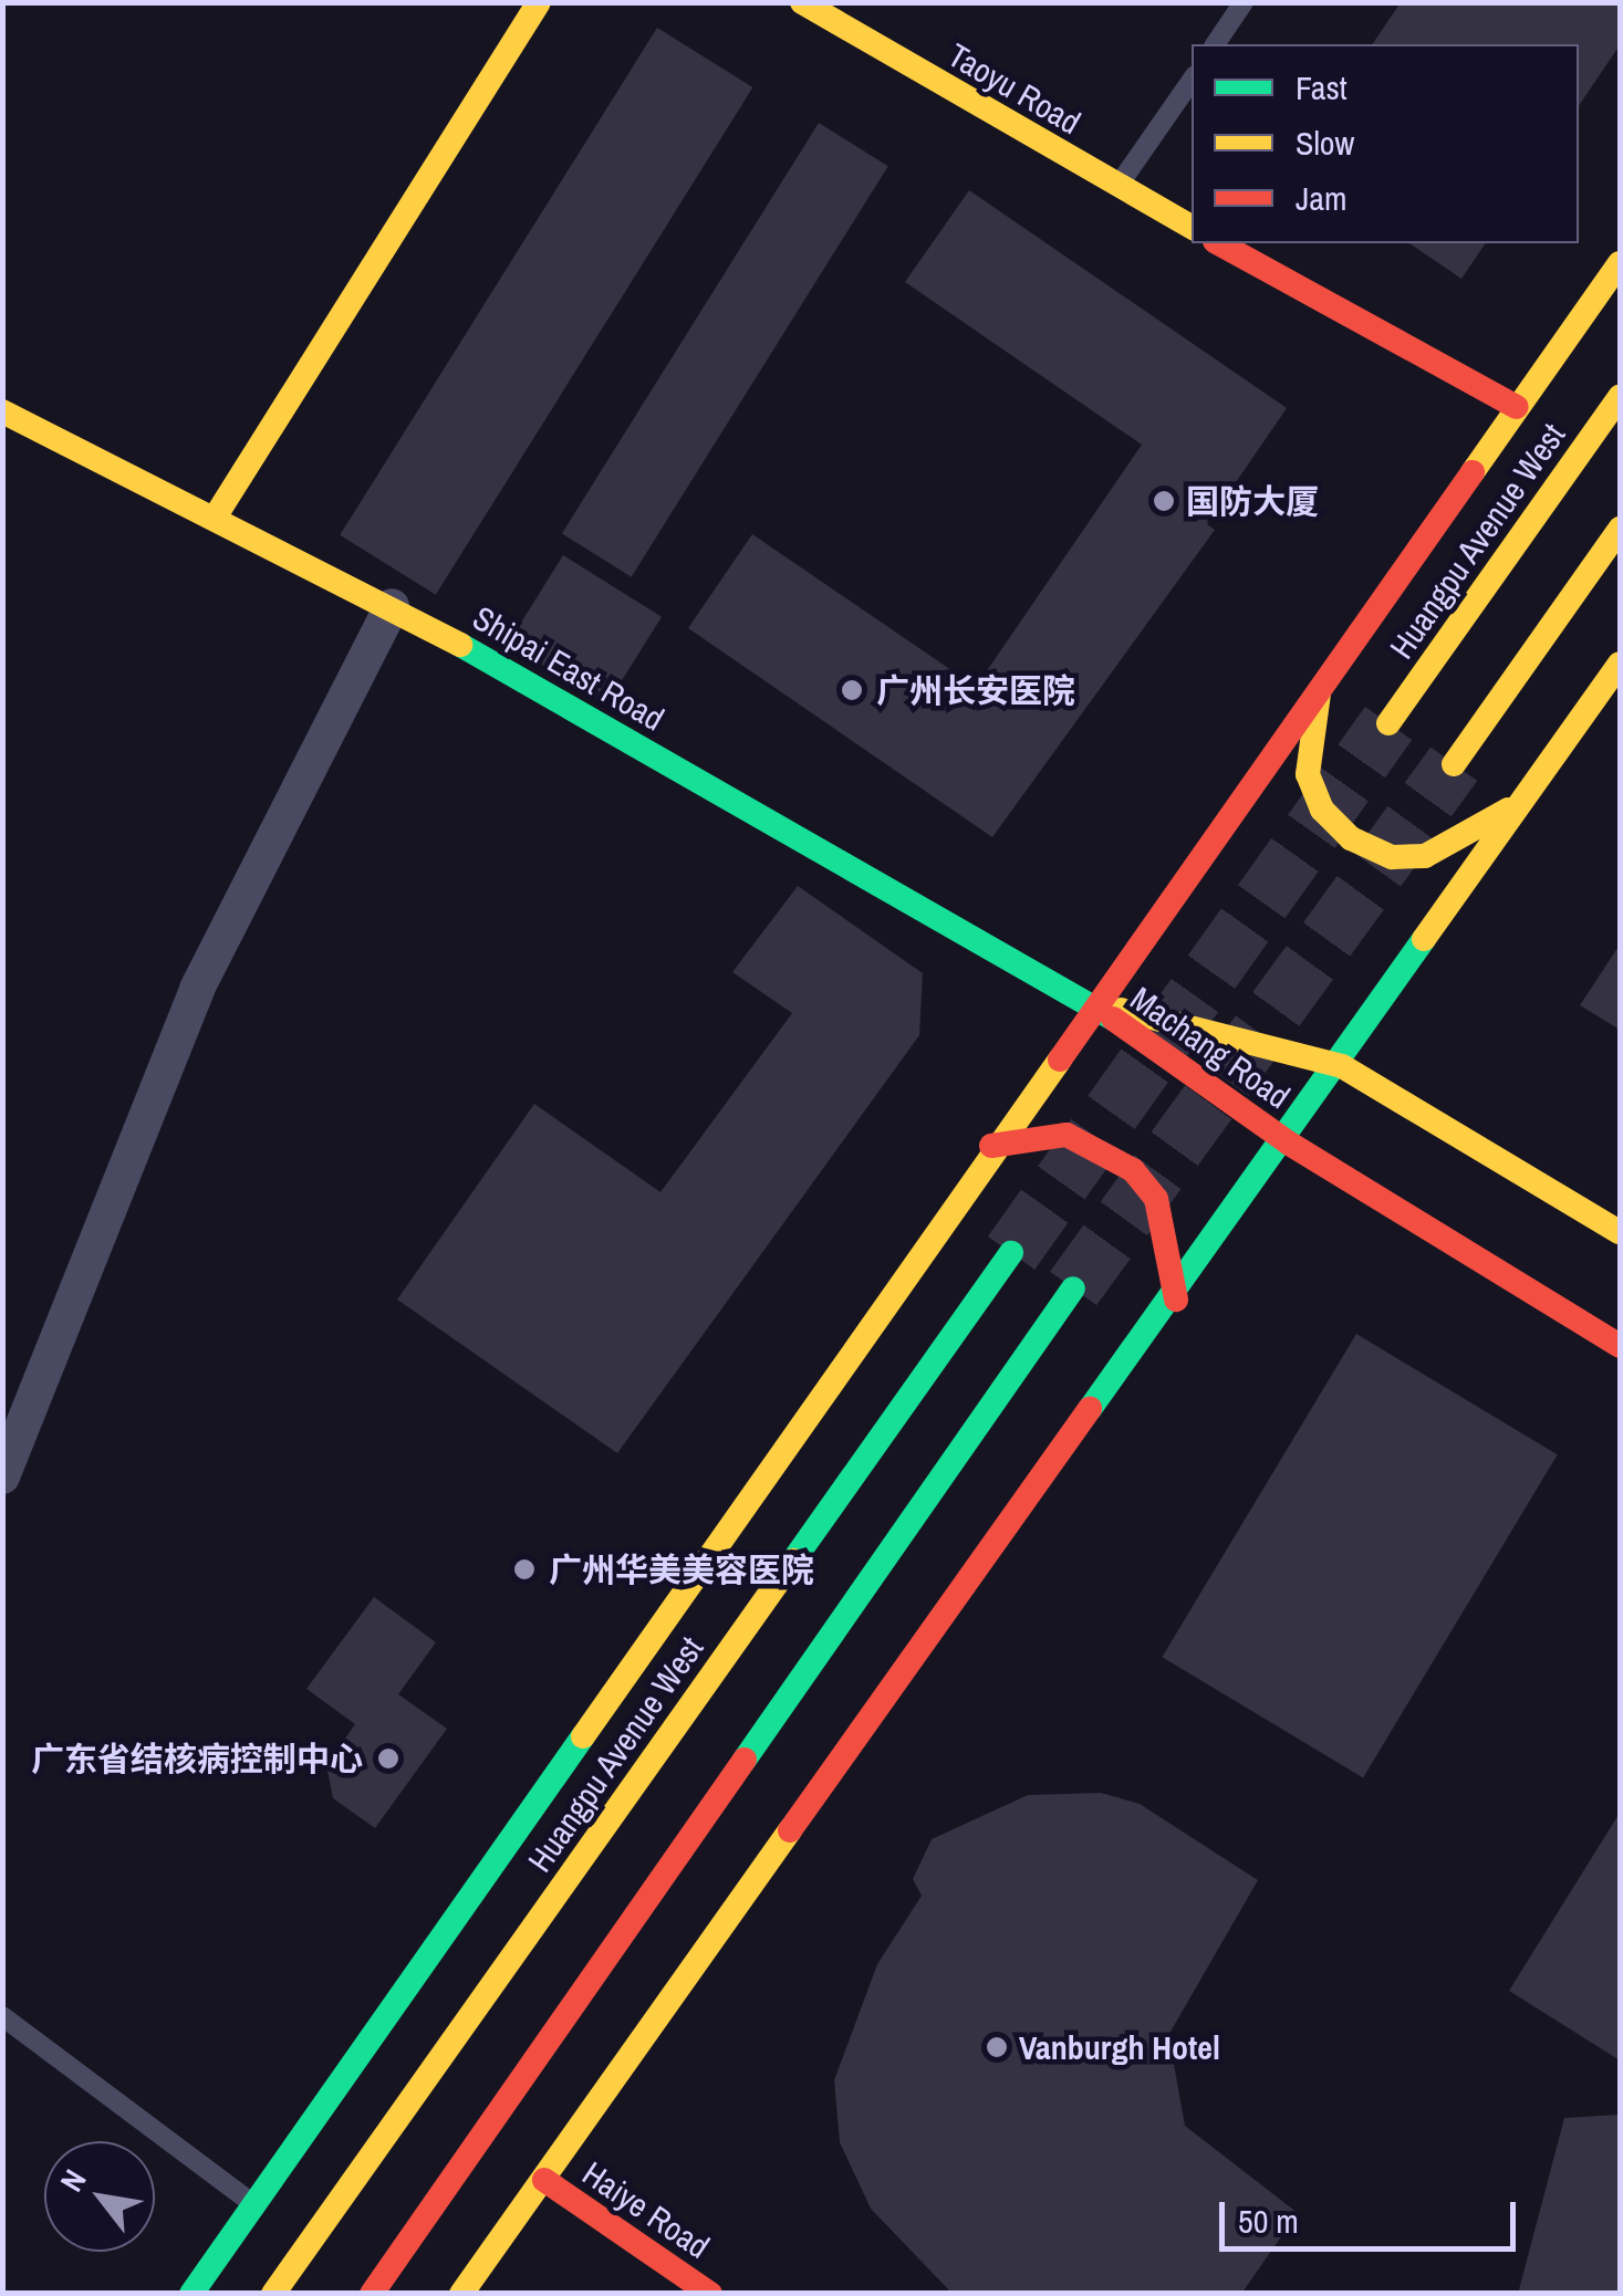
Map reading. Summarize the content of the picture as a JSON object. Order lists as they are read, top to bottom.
{
  "streets": {
    "main road": [
      "Taoyu Road",
      "Huangpu Avenue West",
      "Shipai East Road",
      "Machang Road",
      "Haiye Road"
    ]
  },
  "crossings": [
    ["Shipai East Road", "Machang Road"]
  ],
  "places": [
    "国防大厦",
    "广州长安医院",
    "广州华美美容医院",
    "广东省结核病控制中心",
    "Vanburgh Hotel"
  ],
  "legend": ["Fast", "Slow", "Jam"],
  "scale_bar": "50 m",
  "north": "top left"
}
